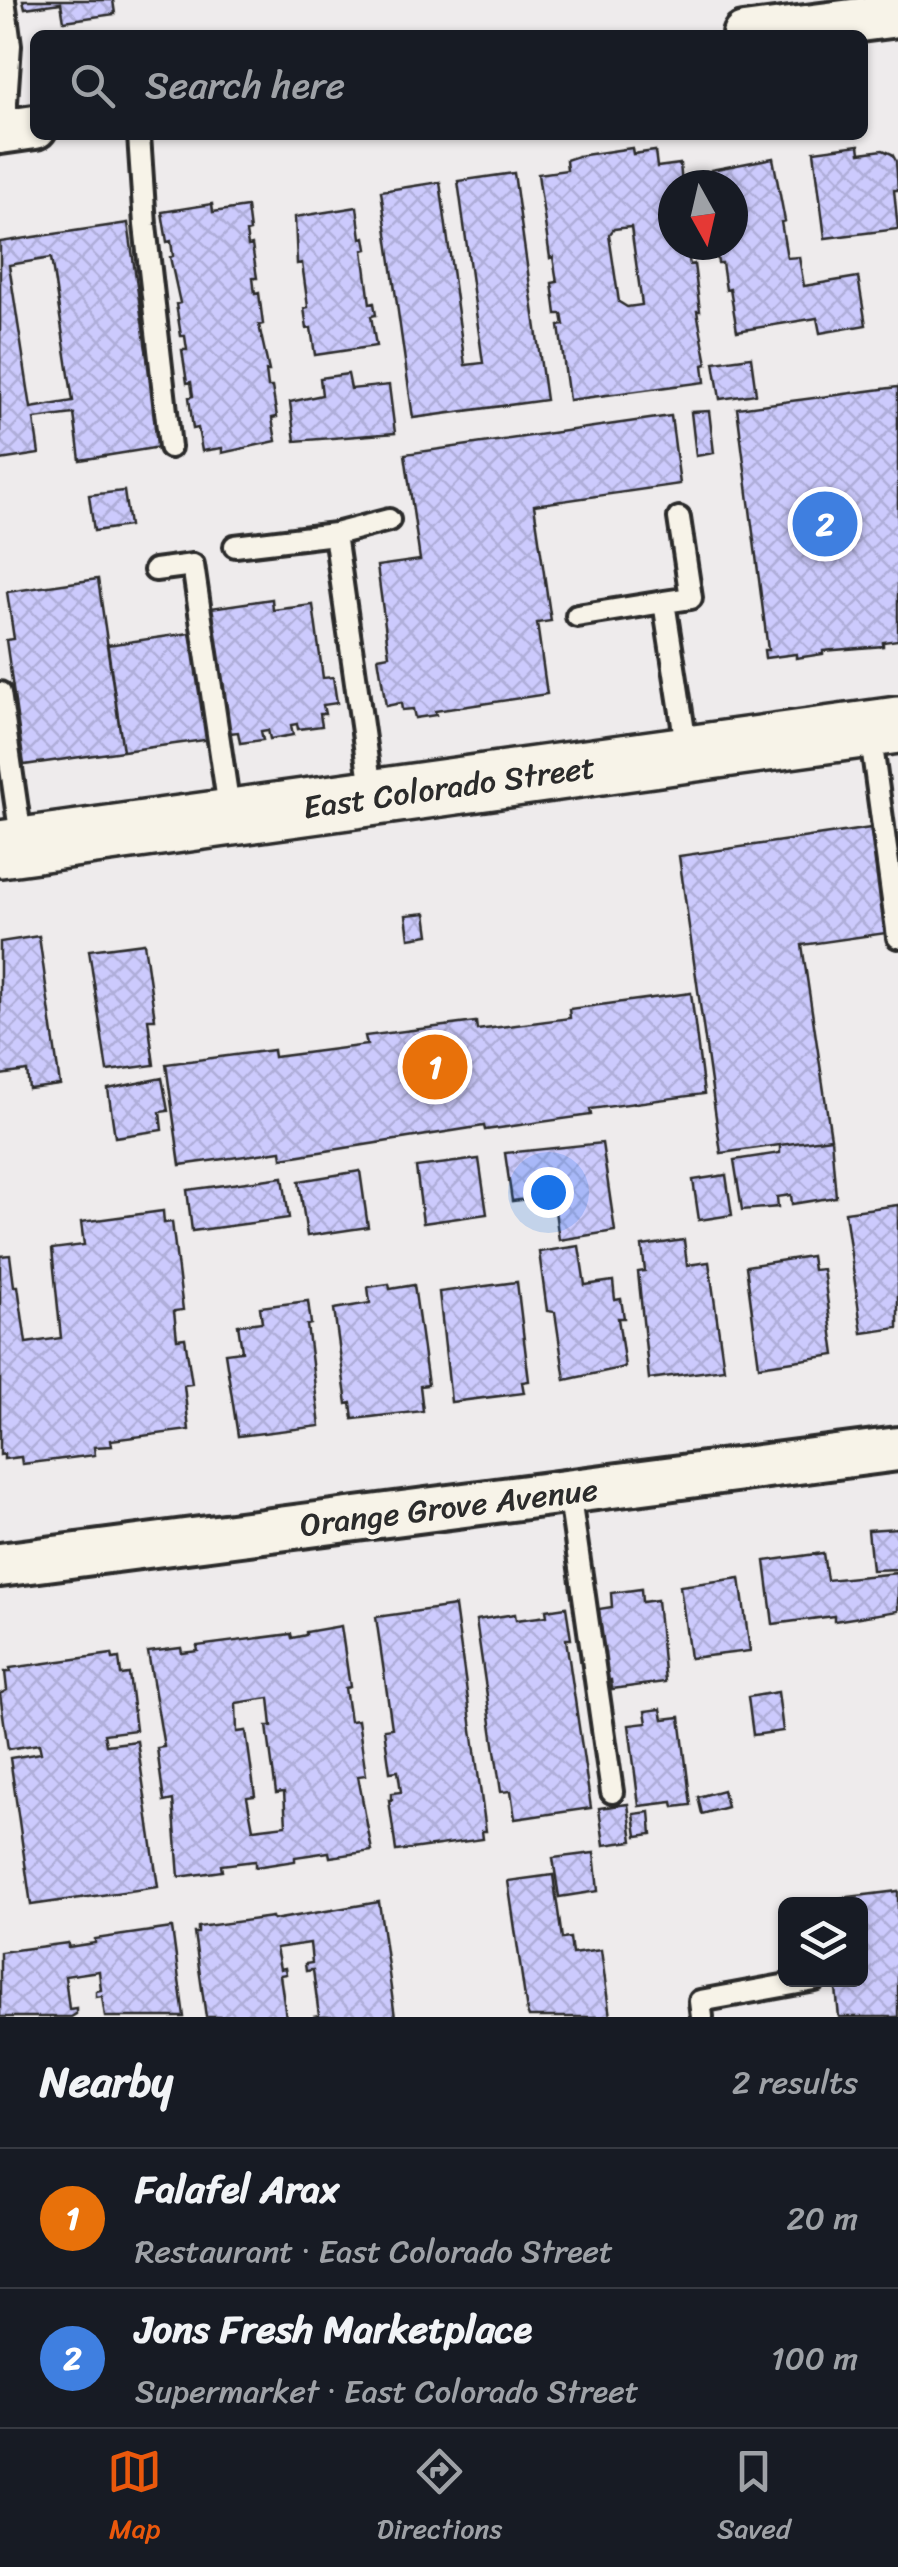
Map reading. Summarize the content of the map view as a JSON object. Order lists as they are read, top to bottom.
{
  "streets": {
    "main road": ["East Colorado Street"],
    "street": ["Orange Grove Avenue"]
  },
  "north": "bottom",
  "page": {
    "search": "Search here",
    "pins": ["2", "1"],
    "heading": ["Nearby", "2 results"],
    "list": [
      {
        "mark": "1",
        "name": "Falafel Arax",
        "note": "Restaurant · East Colorado Street",
        "value": "20 m"
      },
      {
        "mark": "2",
        "name": "Jons Fresh Marketplace",
        "note": "Supermarket · East Colorado Street",
        "value": "100 m"
      }
    ],
    "nav": ["Map", "Directions", "Saved"]
  }
}
